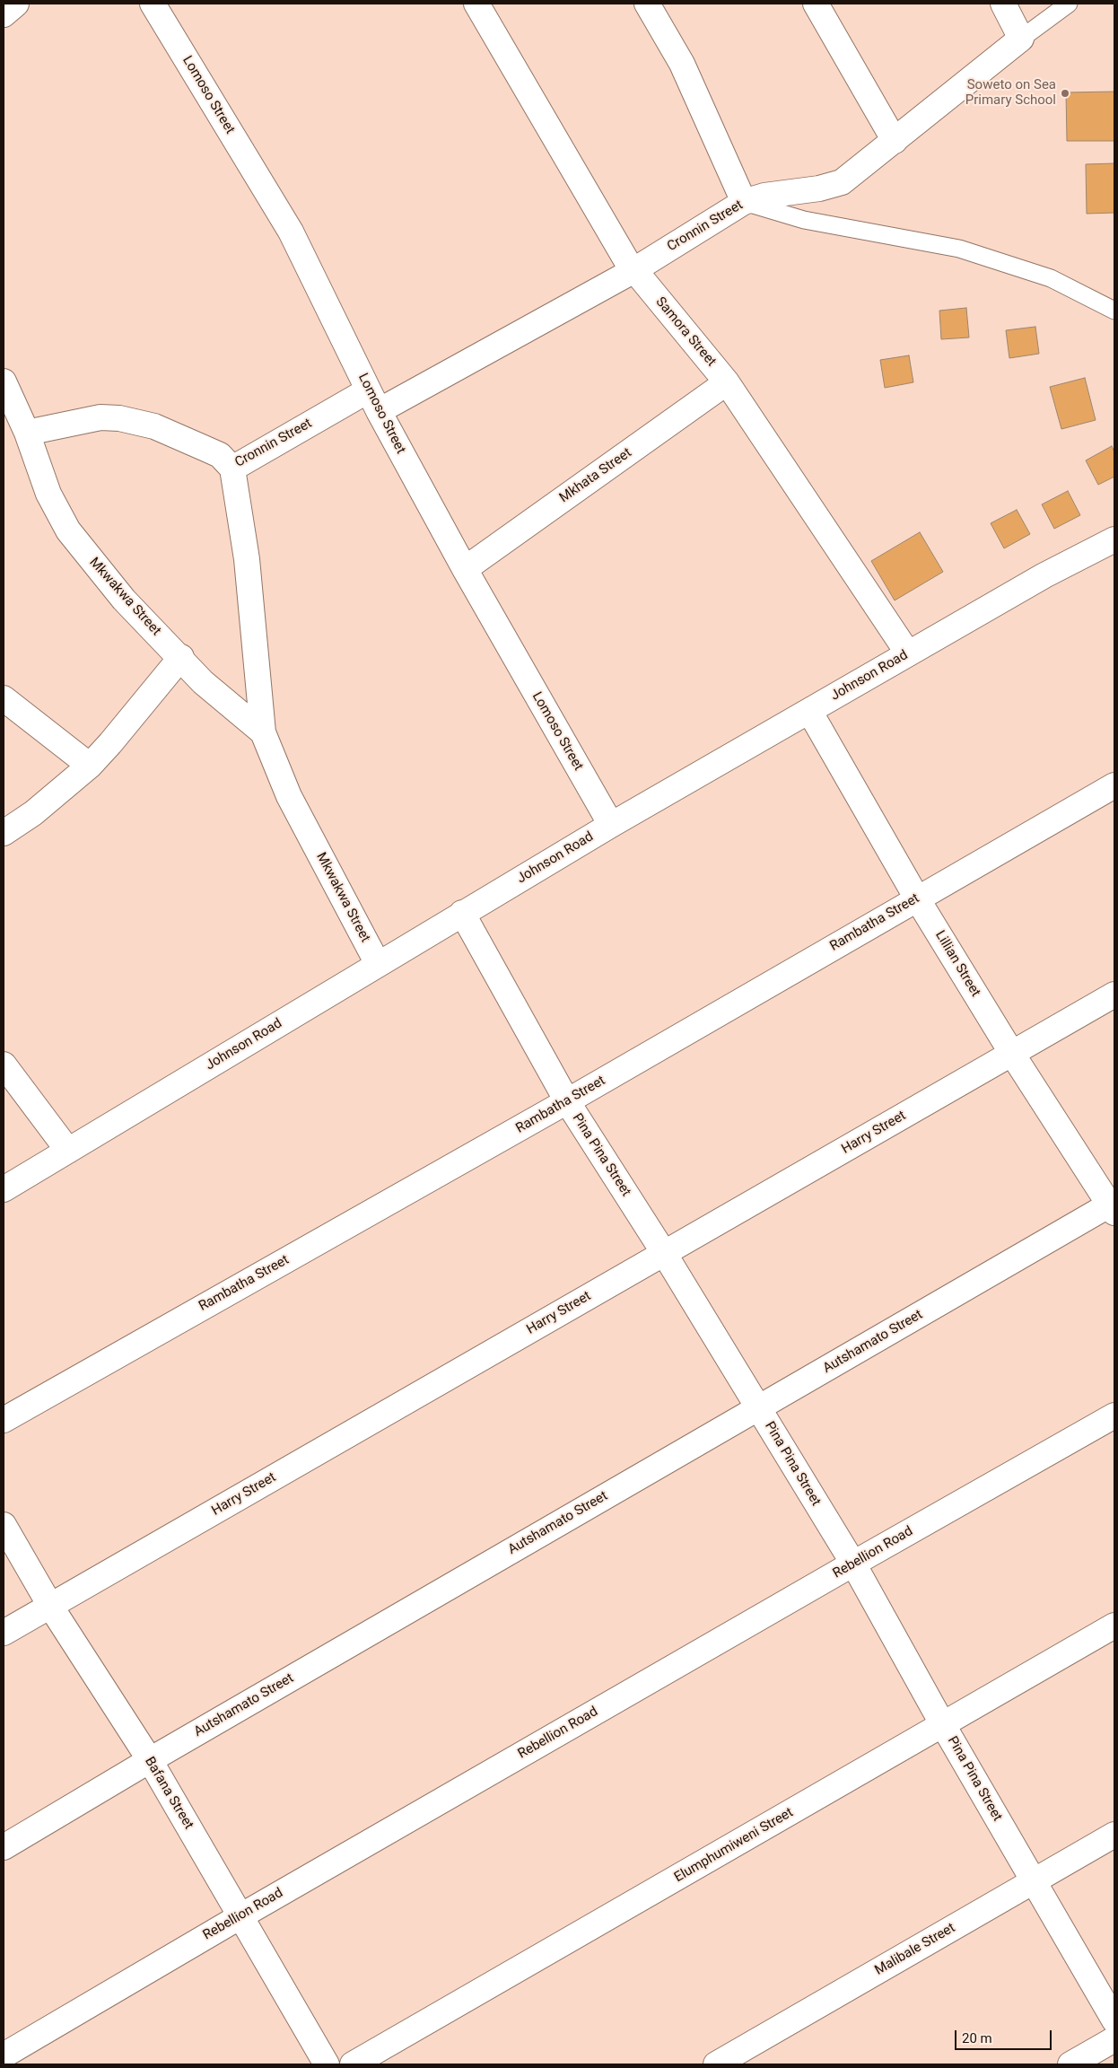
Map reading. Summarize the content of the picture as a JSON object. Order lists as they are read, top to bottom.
{
  "streets": {
    "street": [
      "Lomoso Street",
      "Cronnin Street",
      "Samora Street",
      "Mkhata Street",
      "Mkwakwa Street",
      "Johnson Road",
      "Rambatha Street",
      "Lillian Street",
      "Harry Street",
      "Pina Pina Street",
      "Autshamato Street",
      "Rebellion Road",
      "Bafana Street",
      "Elumphumiweni Street",
      "Malibale Street"
    ]
  },
  "crossings": [
    ["Lomoso Street", "Cronnin Street"],
    ["Lomoso Street", "Mkhata Street"],
    ["Lomoso Street", "Johnson Road"],
    ["Cronnin Street", "Samora Street"],
    ["Cronnin Street", "Mkwakwa Street"],
    ["Samora Street", "Mkhata Street"],
    ["Samora Street", "Johnson Road"],
    ["Mkwakwa Street", "Johnson Road"],
    ["Johnson Road", "Lillian Street"],
    ["Johnson Road", "Pina Pina Street"],
    ["Rambatha Street", "Lillian Street"],
    ["Rambatha Street", "Pina Pina Street"],
    ["Lillian Street", "Harry Street"],
    ["Lillian Street", "Autshamato Street"],
    ["Harry Street", "Pina Pina Street"],
    ["Harry Street", "Bafana Street"],
    ["Pina Pina Street", "Autshamato Street"],
    ["Pina Pina Street", "Rebellion Road"],
    ["Pina Pina Street", "Elumphumiweni Street"],
    ["Pina Pina Street", "Malibale Street"],
    ["Autshamato Street", "Bafana Street"],
    ["Rebellion Road", "Bafana Street"]
  ],
  "places": ["Soweto on Sea Primary School"],
  "scale_bar": "20 m"
}
